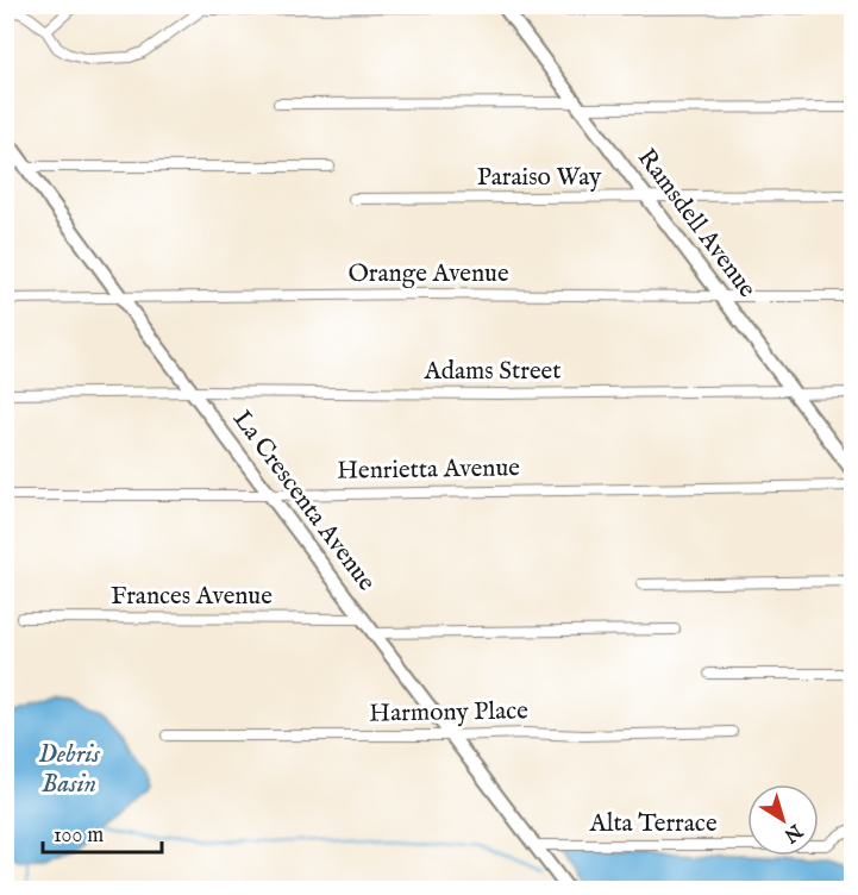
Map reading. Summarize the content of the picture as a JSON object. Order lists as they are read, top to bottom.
{
  "streets": {
    "street": [
      "Paraiso Way",
      "Ramsdell Avenue",
      "Orange Avenue",
      "Adams Street",
      "Henrietta Avenue",
      "La Crescenta Avenue",
      "Frances Avenue",
      "Harmony Place",
      "Alta Terrace"
    ]
  },
  "crossings": [
    ["Paraiso Way", "Ramsdell Avenue"],
    ["Ramsdell Avenue", "Orange Avenue"],
    ["Ramsdell Avenue", "Adams Street"],
    ["Orange Avenue", "La Crescenta Avenue"],
    ["Adams Street", "La Crescenta Avenue"],
    ["Henrietta Avenue", "La Crescenta Avenue"],
    ["La Crescenta Avenue", "Frances Avenue"],
    ["La Crescenta Avenue", "Harmony Place"],
    ["La Crescenta Avenue", "Alta Terrace"]
  ],
  "water": ["Debris Basin"],
  "scale_bar": "100 m",
  "north": "bottom right"
}
